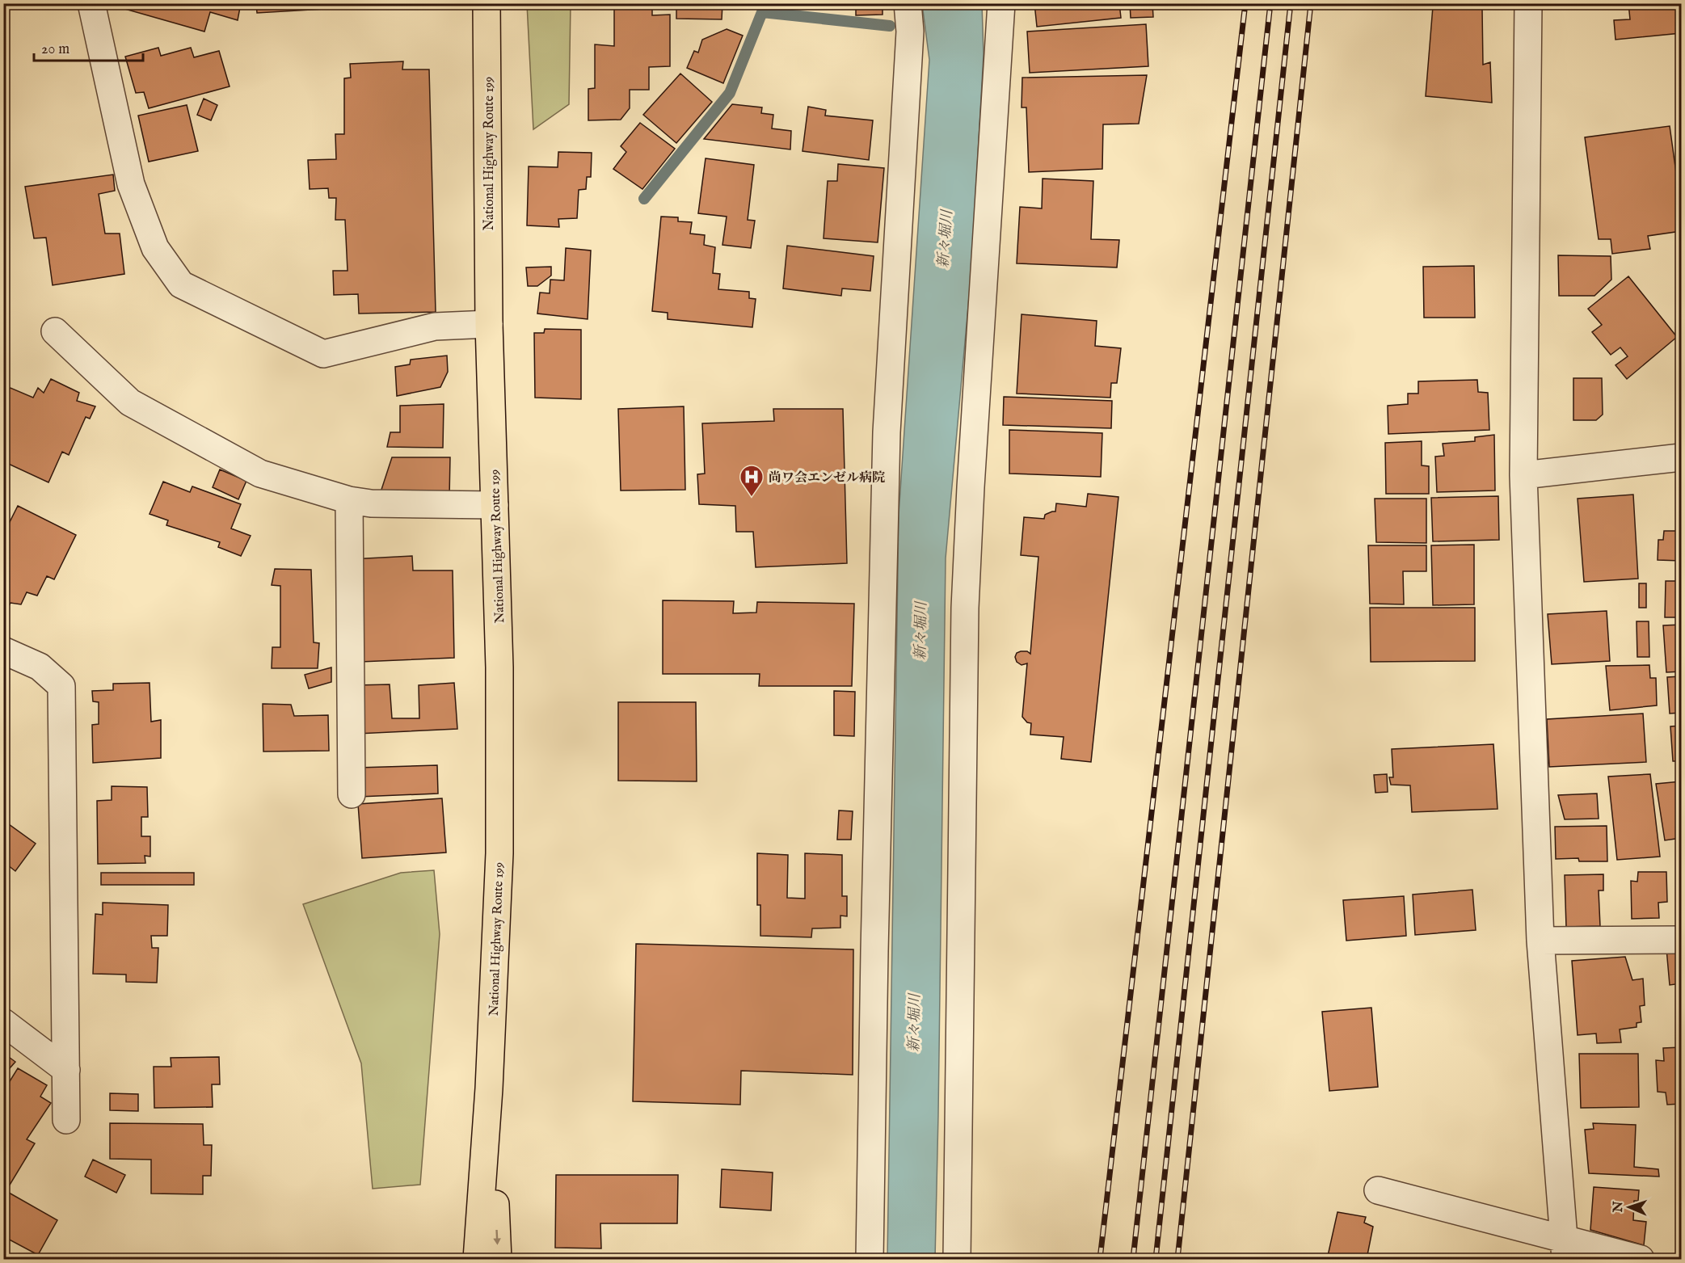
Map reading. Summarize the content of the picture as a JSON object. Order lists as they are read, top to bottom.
{
  "streets": {
    "highway": ["National Highway Route 199"]
  },
  "water": ["新々堀川"],
  "places": {
    "hospital": ["尚ワ会エンゼル病院"]
  },
  "scale_bar": "20 m",
  "north": "left"
}
